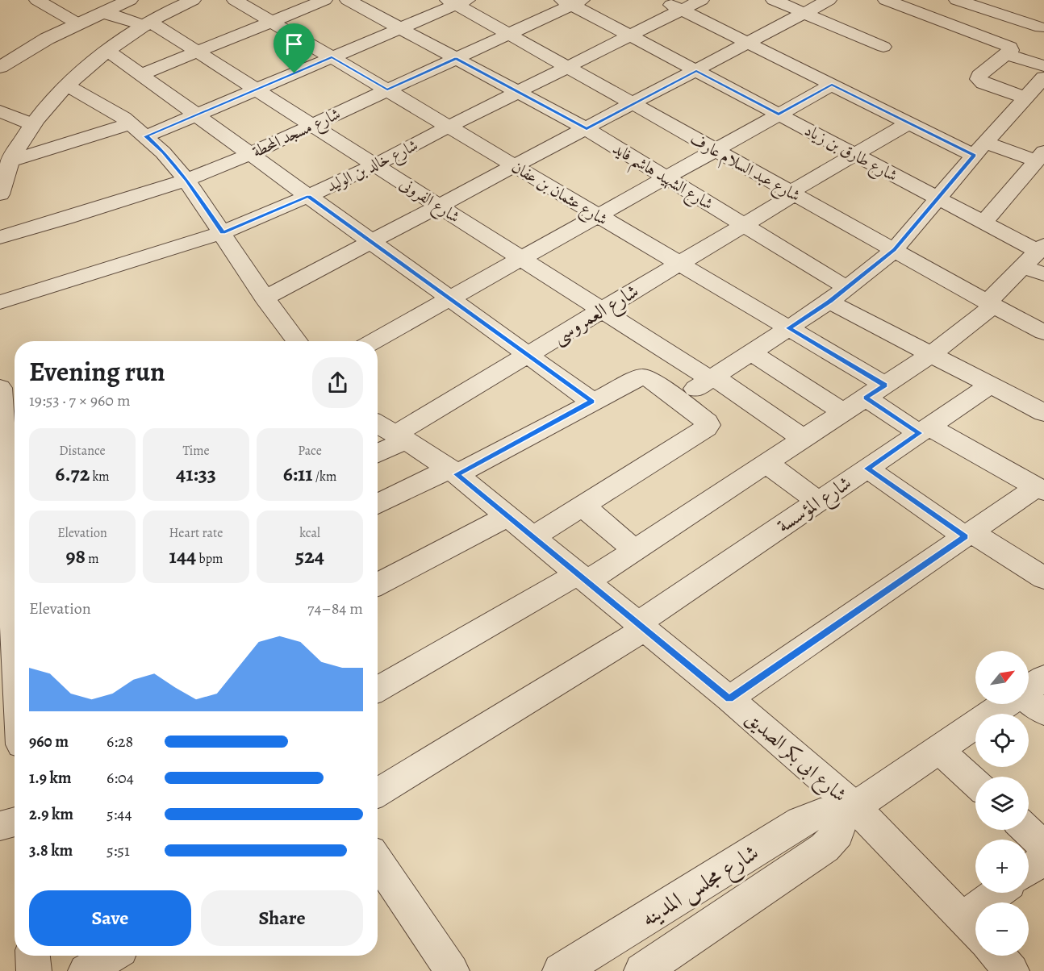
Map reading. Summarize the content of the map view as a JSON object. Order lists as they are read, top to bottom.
{
  "streets": {
    "street": [
      "شارع مسجد المحطة",
      "شارع طارق بن زياد",
      "شارع خالد بن الوليد",
      "شارع عبد السلام عارف",
      "شارع الشهيد هاشم فايد",
      "شارع عثمان بن عفان",
      "شارع الفرونى",
      "شارع العمروسى",
      "شارع المؤسسة",
      "شارع ابى بكر الصديق",
      "شارع مجلس المدينه"
    ]
  },
  "crossings": [
    ["شارع مسجد المحطة", "شارع طارق بن زياد"],
    ["شارع مسجد المحطة", "شارع عبد السلام عارف"],
    ["شارع مسجد المحطة", "شارع الشهيد هاشم فايد"],
    ["شارع مسجد المحطة", "شارع عثمان بن عفان"],
    ["شارع مسجد المحطة", "شارع الفرونى"],
    ["شارع طارق بن زياد", "شارع خالد بن الوليد"],
    ["شارع طارق بن زياد", "شارع العمروسى"],
    ["شارع خالد بن الوليد", "شارع عبد السلام عارف"],
    ["شارع خالد بن الوليد", "شارع الشهيد هاشم فايد"],
    ["شارع خالد بن الوليد", "شارع عثمان بن عفان"],
    ["شارع خالد بن الوليد", "شارع الفرونى"],
    ["شارع عبد السلام عارف", "شارع العمروسى"],
    ["شارع الشهيد هاشم فايد", "شارع العمروسى"],
    ["شارع عثمان بن عفان", "شارع العمروسى"],
    ["شارع عثمان بن عفان", "شارع المؤسسة"],
    ["شارع الفرونى", "شارع العمروسى"],
    ["شارع العمروسى", "شارع ابى بكر الصديق"],
    ["شارع المؤسسة", "شارع ابى بكر الصديق"],
    ["شارع ابى بكر الصديق", "شارع مجلس المدينه"]
  ],
  "north": "top right",
  "page": {
    "heading": ["Evening run", "19:53 · 7 × 960 m"],
    "stats": [
      ["Distance", "6.72 km"],
      ["Time", "41:33"],
      ["Pace", "6:11 /km"],
      ["Elevation", "98 m"],
      ["Heart rate", "144 bpm"],
      ["kcal", "524"]
    ],
    "chart": ["Elevation", "74–84 m"],
    "map_buttons": ["+", "−"],
    "list": [
      {
        "name": "960 m",
        "note": "6:28"
      },
      {
        "name": "1.9 km",
        "note": "6:04"
      },
      {
        "name": "2.9 km",
        "note": "5:44"
      },
      {
        "name": "3.8 km",
        "note": "5:51"
      }
    ],
    "buttons": ["Save", "Share"]
  }
}
